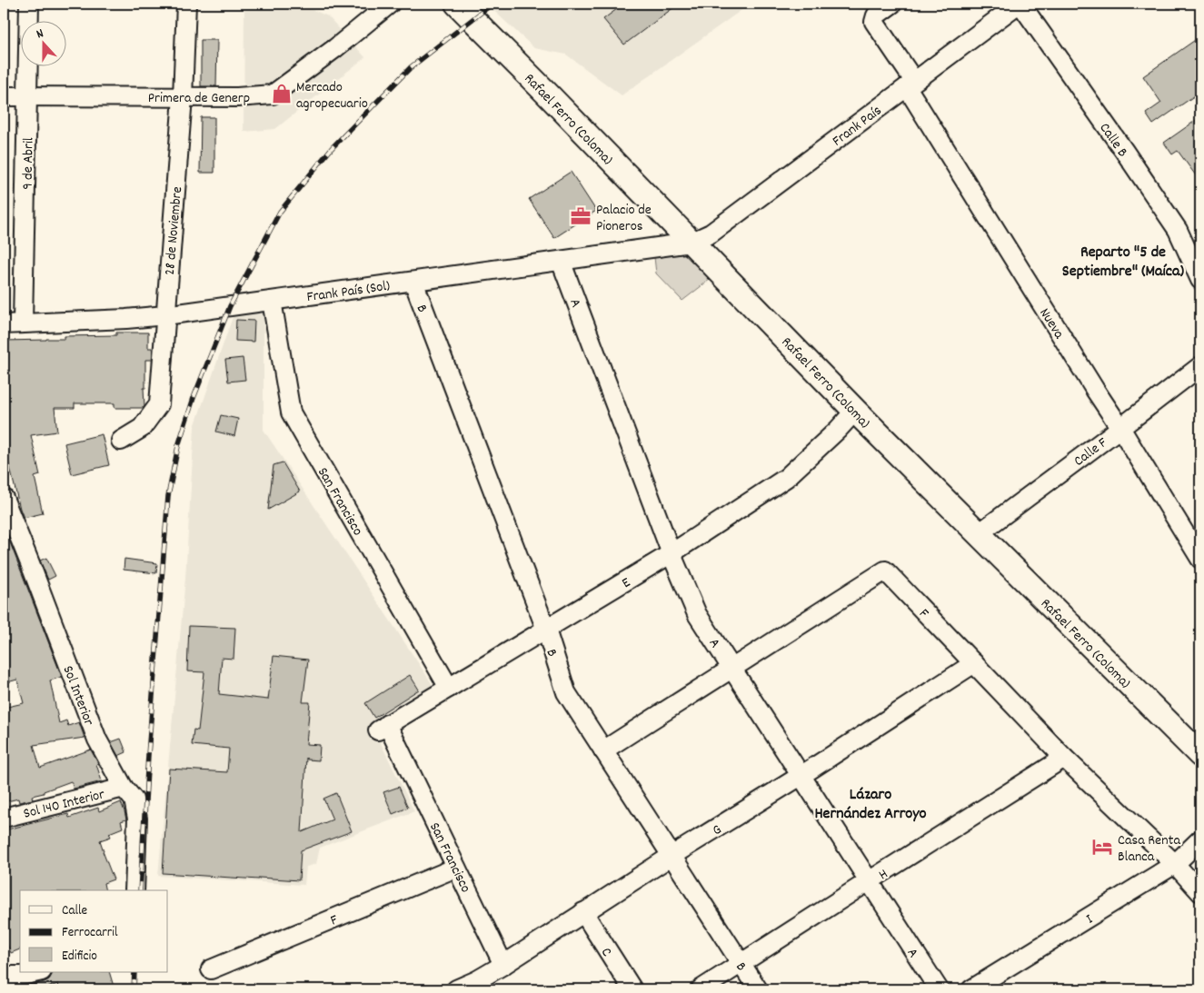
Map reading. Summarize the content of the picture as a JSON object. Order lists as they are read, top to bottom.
{
  "streets": {
    "main road": ["Rafael Ferro (Coloma)"],
    "street": [
      "Primera de Generp",
      "Frank País",
      "Calle B",
      "9 de Abril",
      "28 de Noviembre",
      "Frank País (Sol)",
      "A",
      "B",
      "Nueva",
      "Calle F",
      "San Francisco",
      "E",
      "F",
      "Sol Interior",
      "Sol 140 Interior",
      "G",
      "H",
      "I",
      "C"
    ]
  },
  "crossings": [
    ["Primera de Generp", "9 de Abril"],
    ["Primera de Generp", "28 de Noviembre"],
    ["Rafael Ferro (Coloma)", "Frank País"],
    ["Rafael Ferro (Coloma)", "Frank País (Sol)"],
    ["Rafael Ferro (Coloma)", "Calle F"],
    ["Rafael Ferro (Coloma)", "E"],
    ["Frank País", "Calle B"],
    ["Frank País", "Frank País (Sol)"],
    ["Frank País", "Nueva"],
    ["9 de Abril", "Frank País (Sol)"],
    ["28 de Noviembre", "Frank País (Sol)"],
    ["Frank País (Sol)", "A"],
    ["Frank País (Sol)", "B"],
    ["Frank País (Sol)", "San Francisco"],
    ["A", "E"],
    ["A", "F"],
    ["A", "G"],
    ["A", "H"],
    ["B", "E"],
    ["B", "F"],
    ["B", "G"],
    ["B", "H"],
    ["Nueva", "Calle F"],
    ["San Francisco", "E"],
    ["San Francisco", "F"],
    ["San Francisco", "G"],
    ["F", "G"],
    ["F", "H"],
    ["F", "I"],
    ["Sol Interior", "Sol 140 Interior"],
    ["G", "C"]
  ],
  "districts": ["Reparto \"5 de Septiembre\" (Maíca)", "Lázaro Hernández Arroyo"],
  "places": {
    "shop": ["Mercado agropecuario"],
    "office": ["Palacio de Pioneros"],
    "hotel": ["Casa Renta Blanca"]
  },
  "legend": ["Calle", "Ferrocarril", "Edificio"],
  "north": "top"
}
